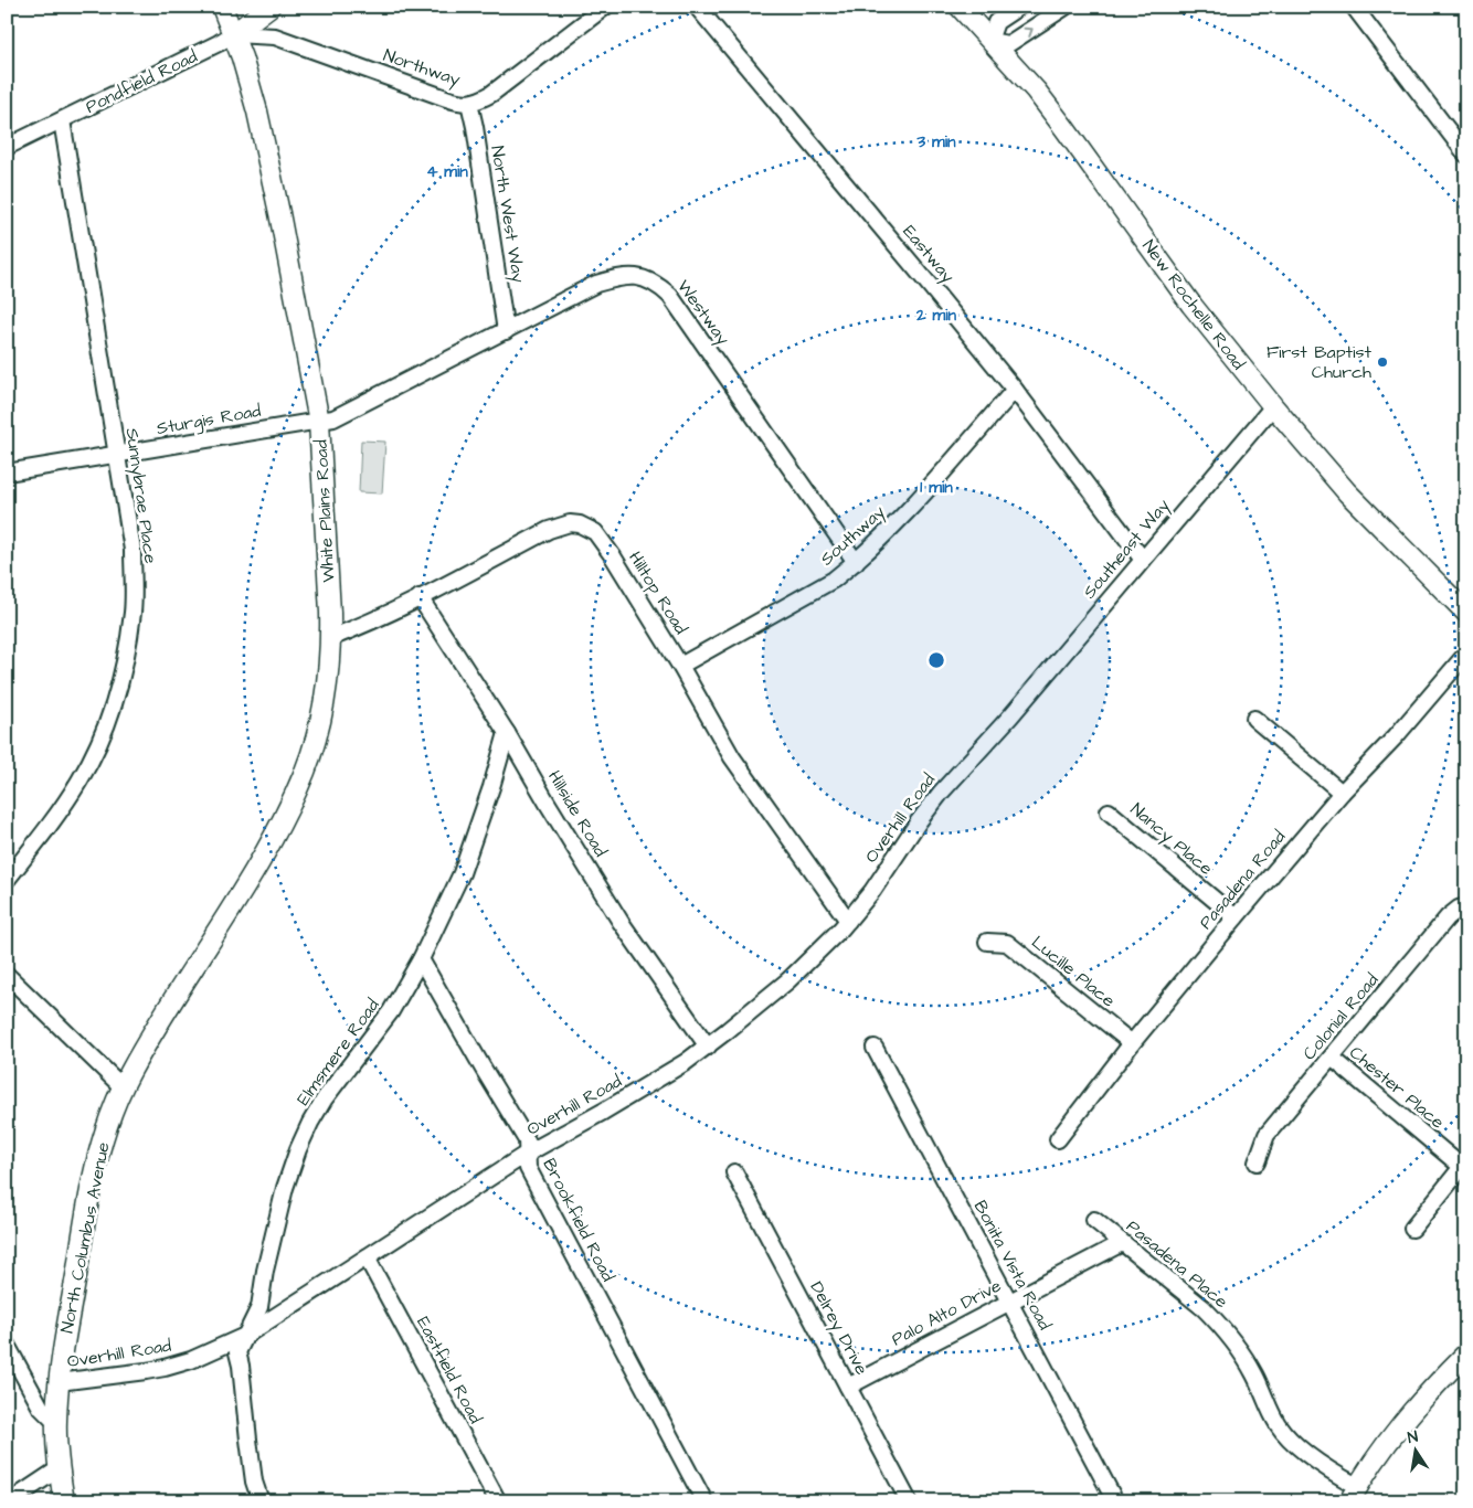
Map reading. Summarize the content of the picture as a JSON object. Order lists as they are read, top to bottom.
{
  "streets": {
    "main road": [
      "Pondfield Road",
      "New Rochelle Road",
      "White Plains Road",
      "North Columbus Avenue"
    ],
    "street": [
      "Northway",
      "North West Way",
      "Eastway",
      "Westway",
      "Sturgis Road",
      "Sunnybrae Place",
      "Southway",
      "Southeast Way",
      "Hilltop Road",
      "Hillside Road",
      "Overhill Road",
      "Nancy Place",
      "Pasadena Road",
      "Lucille Place",
      "Colonial Road",
      "Elmsmere Road",
      "Chester Place",
      "Brookfield Road",
      "Pasadena Place",
      "Bonita Vista Road",
      "Palo Alto Drive",
      "Delrey Drive",
      "Eastfield Road"
    ]
  },
  "crossings": [
    ["Northway", "Pondfield Road"],
    ["Northway", "North West Way"],
    ["Northway", "White Plains Road"],
    ["Pondfield Road", "Sunnybrae Place"],
    ["Pondfield Road", "White Plains Road"],
    ["North West Way", "Westway"],
    ["Eastway", "Southway"],
    ["Eastway", "Southeast Way"],
    ["New Rochelle Road", "Southeast Way"],
    ["Westway", "Sturgis Road"],
    ["Westway", "White Plains Road"],
    ["Westway", "Southway"],
    ["Sturgis Road", "Sunnybrae Place"],
    ["Sturgis Road", "White Plains Road"],
    ["White Plains Road", "Hilltop Road"],
    ["White Plains Road", "North Columbus Avenue"],
    ["Southway", "Hilltop Road"],
    ["Southeast Way", "Overhill Road"],
    ["Hilltop Road", "Hillside Road"],
    ["Hilltop Road", "Overhill Road"],
    ["Hillside Road", "Overhill Road"],
    ["Hillside Road", "Elmsmere Road"],
    ["Overhill Road", "Elmsmere Road"],
    ["Overhill Road", "Brookfield Road"],
    ["Overhill Road", "North Columbus Avenue"],
    ["Overhill Road", "Eastfield Road"],
    ["Nancy Place", "Pasadena Road"],
    ["Pasadena Road", "Lucille Place"],
    ["Colonial Road", "Chester Place"],
    ["Elmsmere Road", "Brookfield Road"],
    ["Pasadena Place", "Palo Alto Drive"],
    ["Bonita Vista Road", "Palo Alto Drive"],
    ["Palo Alto Drive", "Delrey Drive"]
  ],
  "places": ["First Baptist Church"],
  "north": "top",
  "rings": [
    "3 min",
    "4 min",
    "2 min",
    "1 min"
  ]
}
